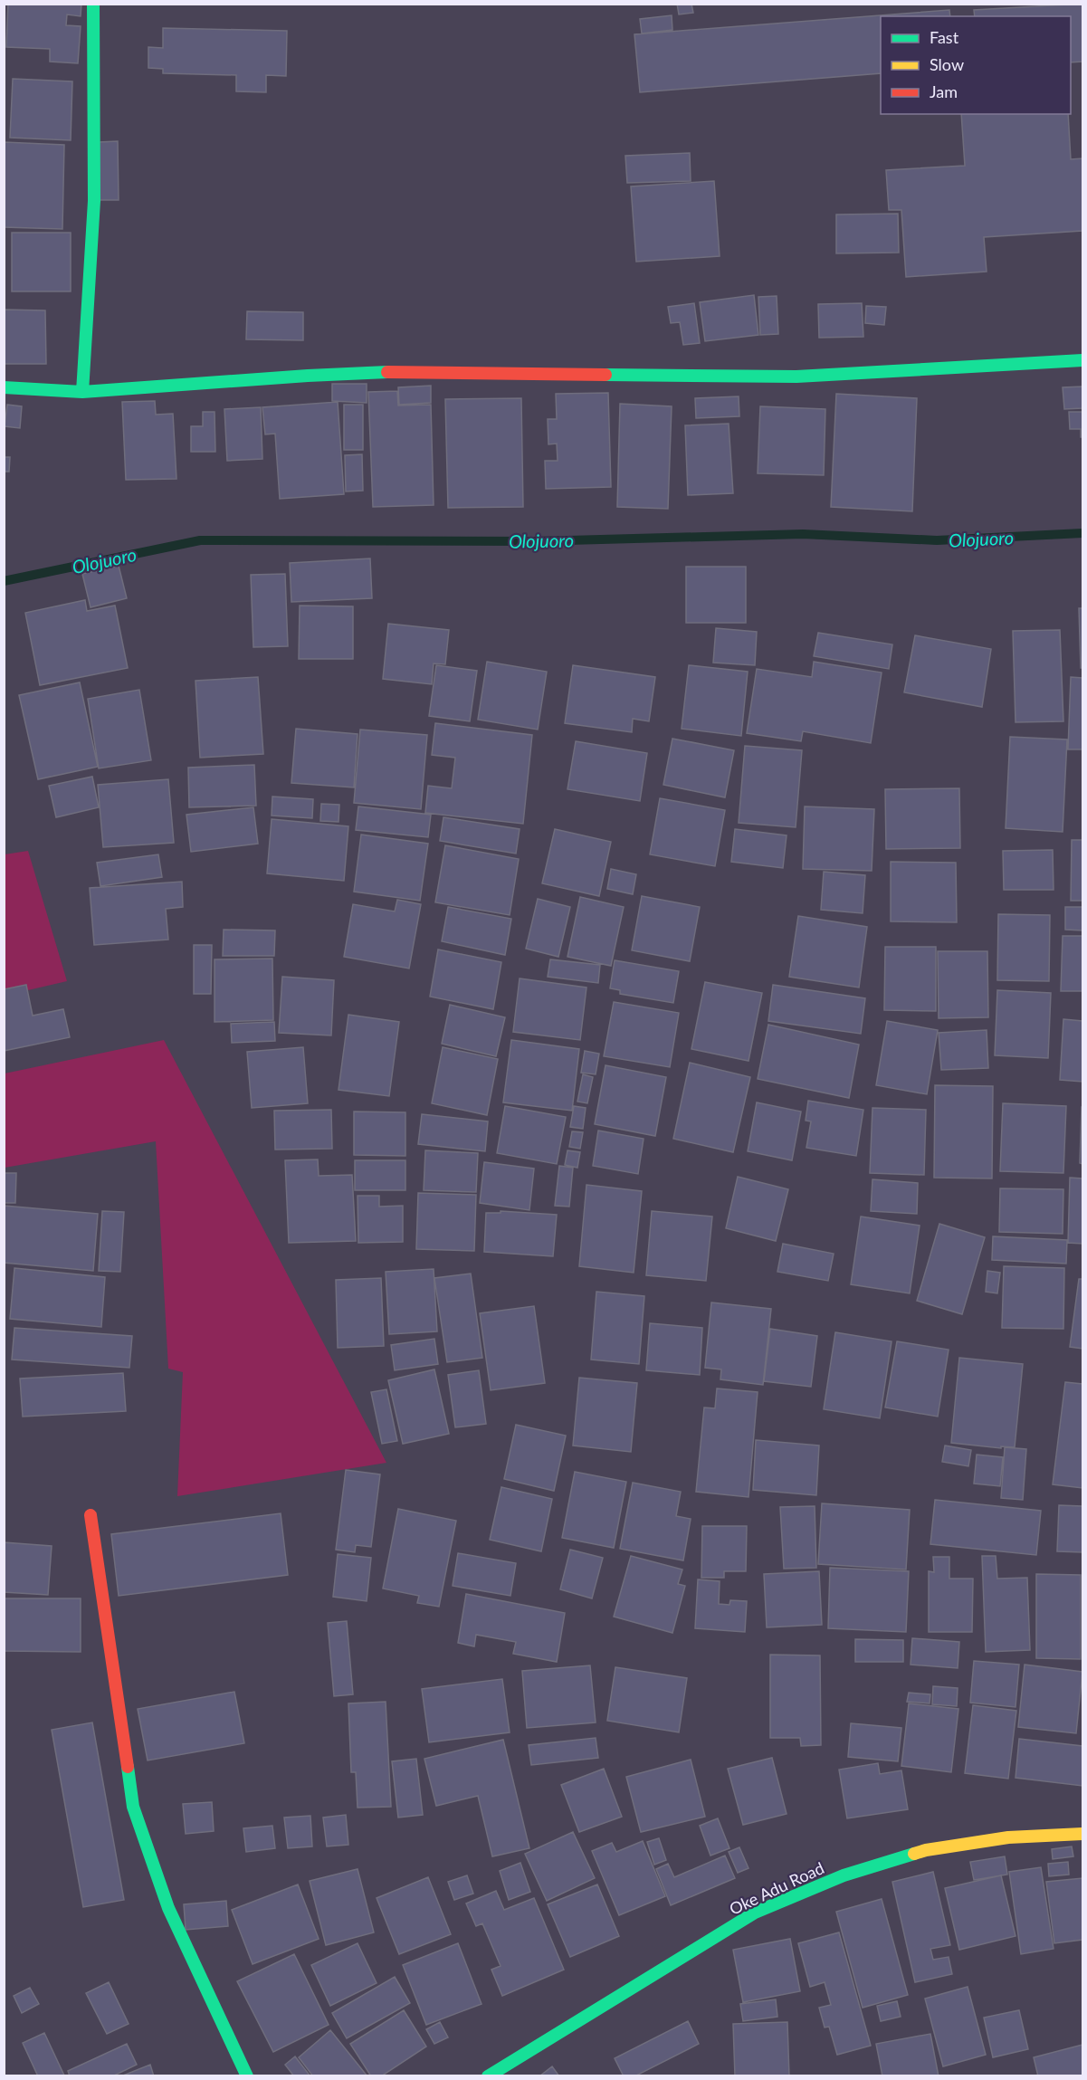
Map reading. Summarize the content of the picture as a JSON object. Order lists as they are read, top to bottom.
{
  "streets": {
    "street": ["Oke Adu Road"]
  },
  "water": ["Olojuoro"],
  "legend": ["Fast", "Slow", "Jam"]
}
